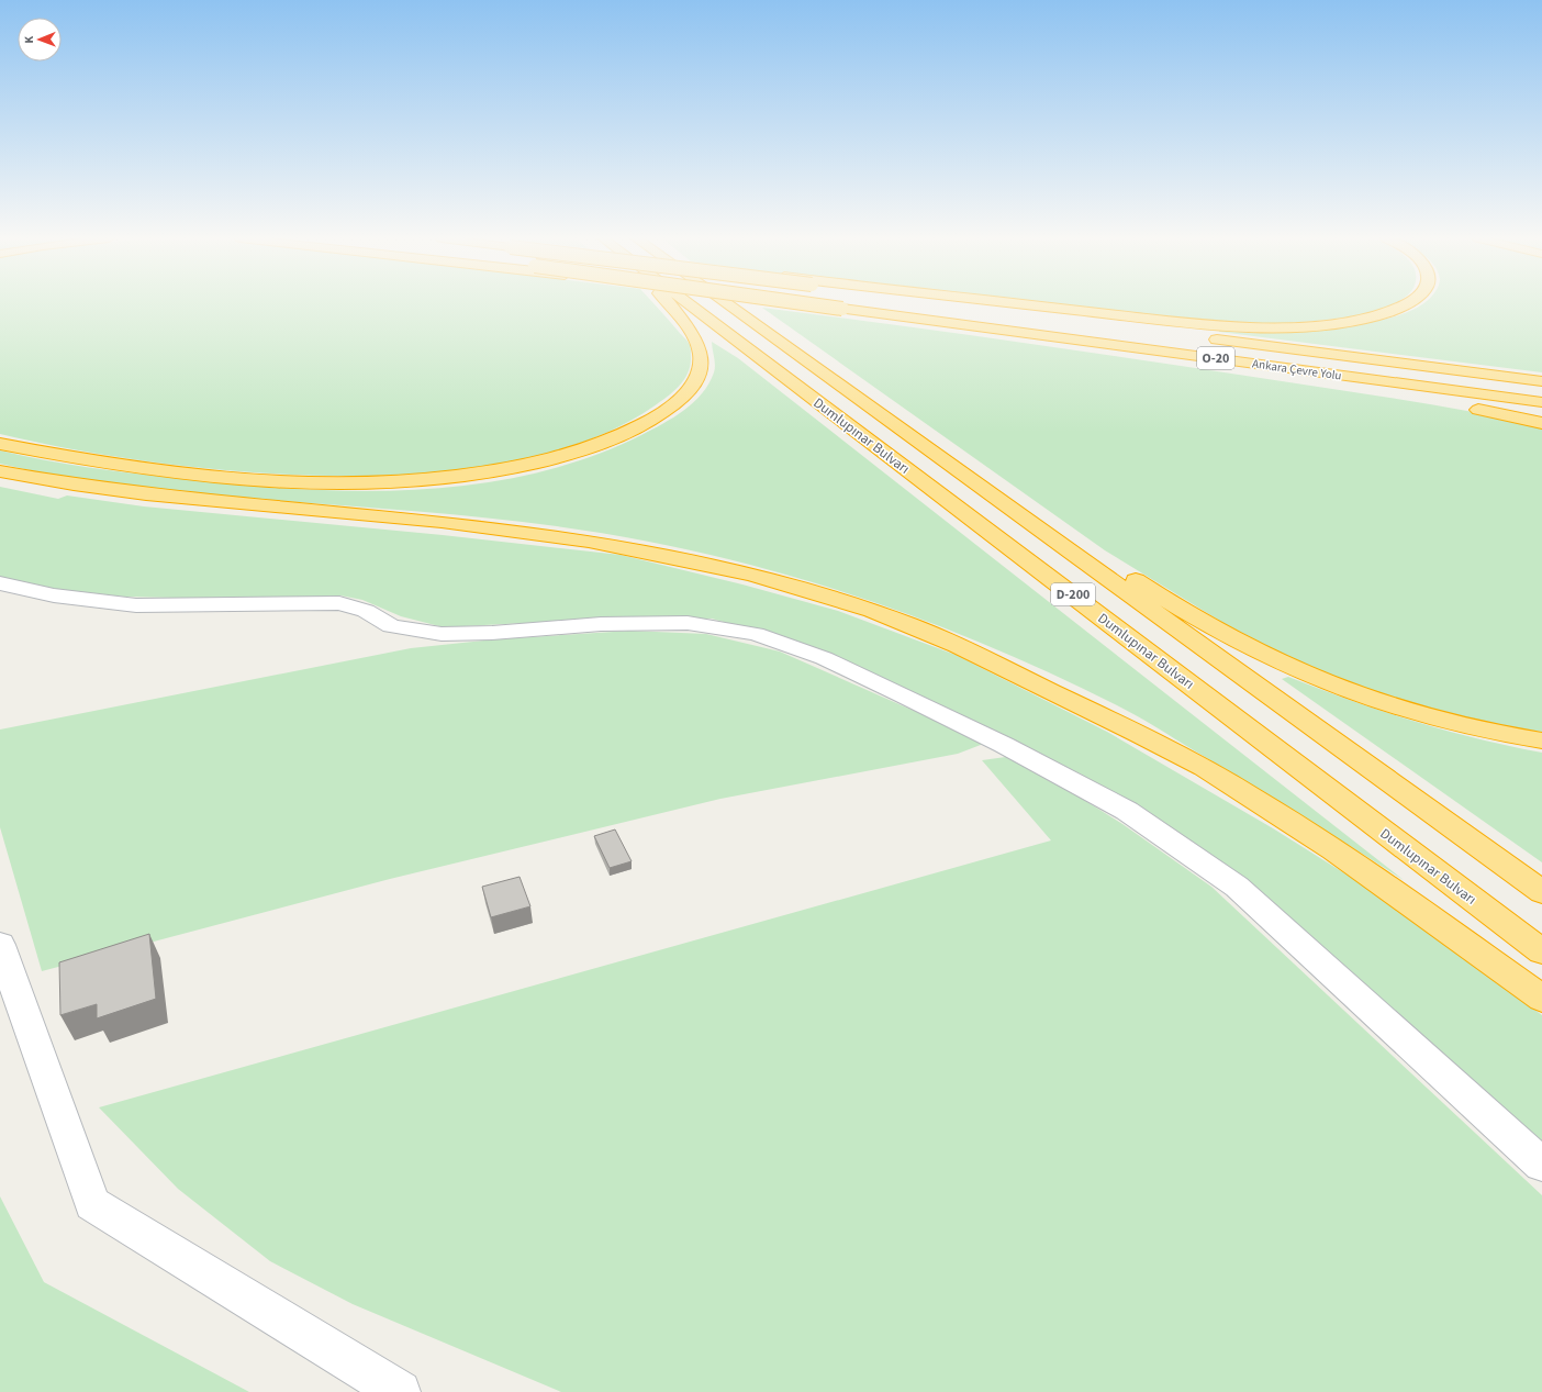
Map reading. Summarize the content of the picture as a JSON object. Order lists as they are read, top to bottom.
{
  "streets": {
    "highway": [
      "O-20",
      "Ankara Çevre Yolu",
      "Dumlupınar Bulvarı",
      "D-200"
    ]
  },
  "north": "left"
}
